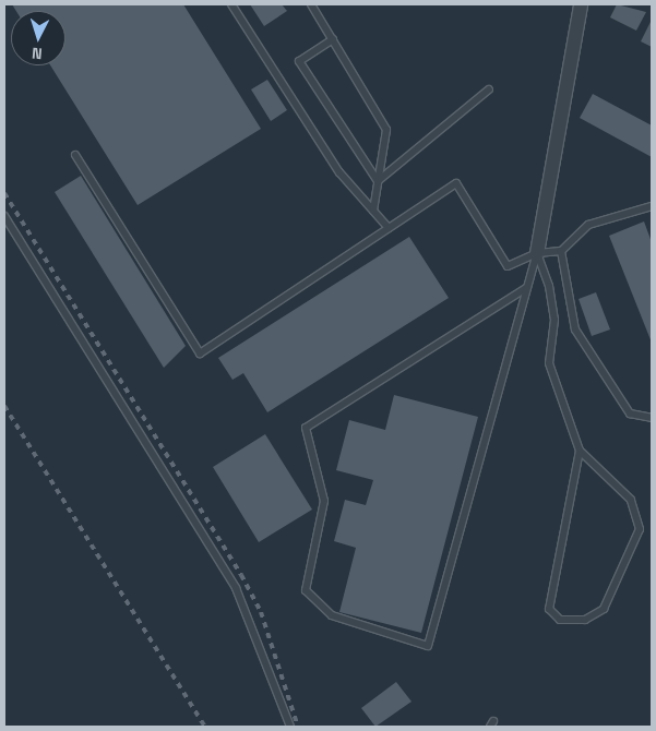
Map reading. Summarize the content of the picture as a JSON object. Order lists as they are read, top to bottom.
{
  "north": "bottom"
}
